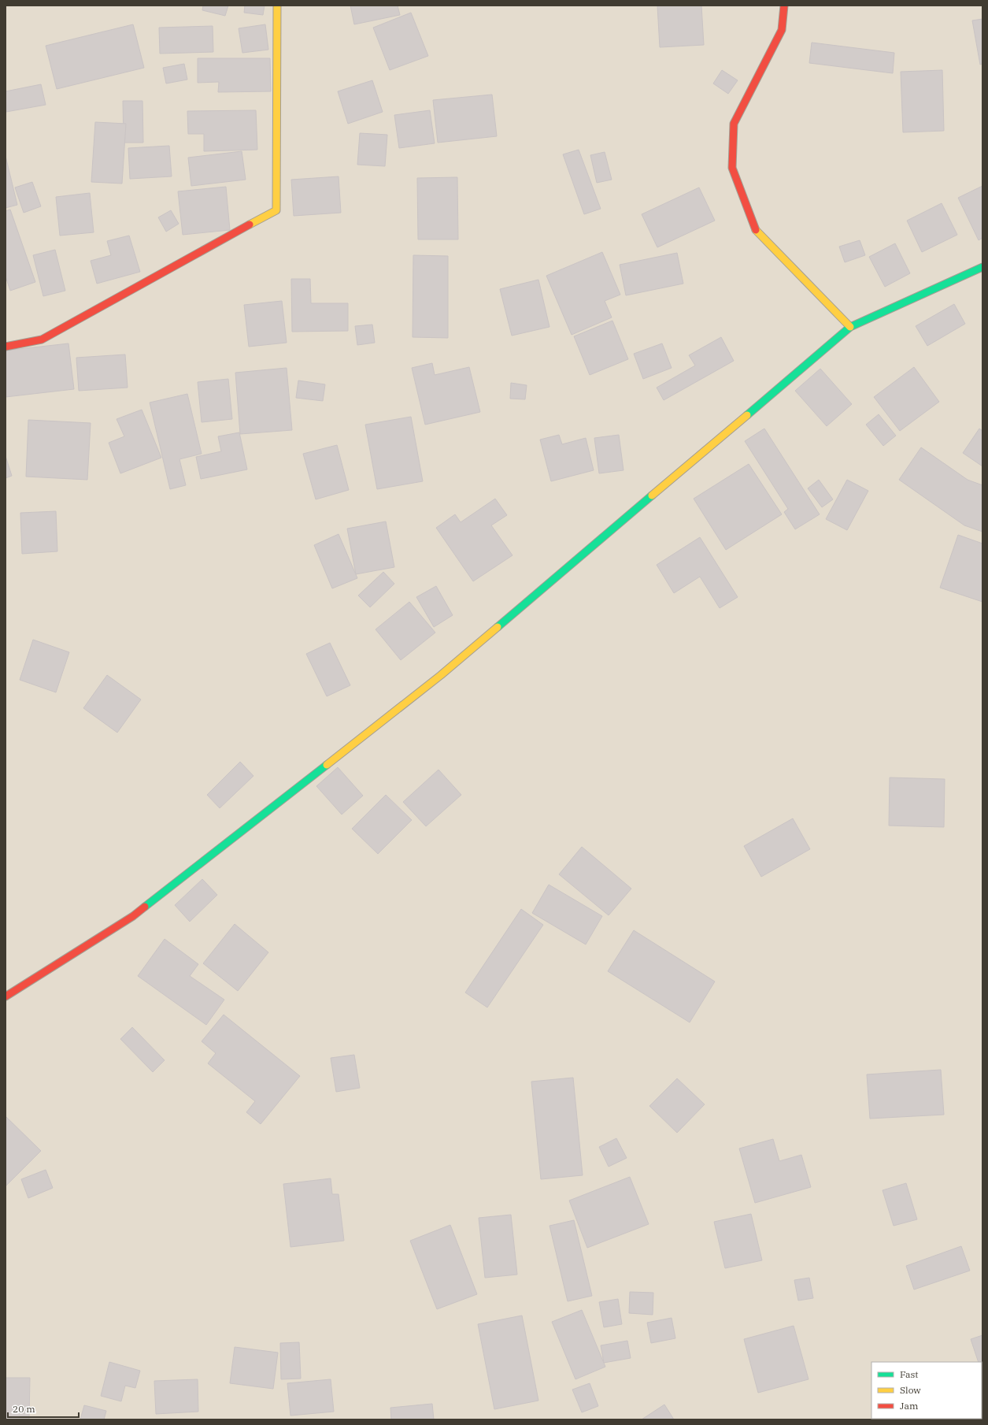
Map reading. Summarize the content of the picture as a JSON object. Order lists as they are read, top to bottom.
{
  "legend": ["Fast", "Slow", "Jam"],
  "scale_bar": "20 m"
}
